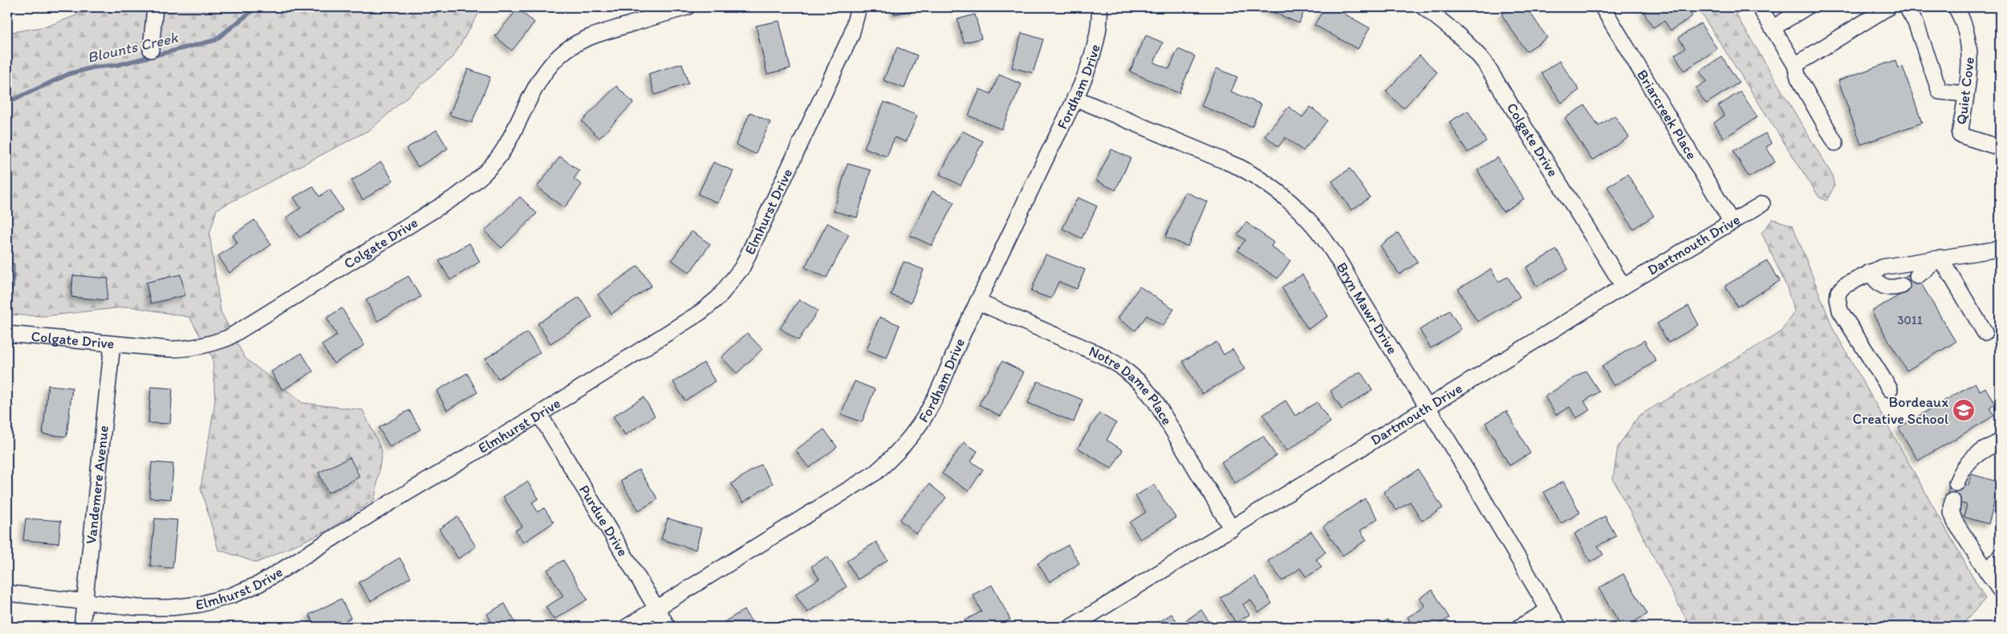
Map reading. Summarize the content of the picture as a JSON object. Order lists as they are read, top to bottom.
{
  "streets": {
    "street": [
      "Fordham Drive",
      "Quiet Cove",
      "Briarcreek Place",
      "Colgate Drive",
      "Elmhurst Drive",
      "Dartmouth Drive",
      "Bryn Mawr Drive",
      "Notre Dame Place",
      "Vandemere Avenue",
      "Purdue Drive"
    ]
  },
  "crossings": [
    ["Fordham Drive", "Bryn Mawr Drive"],
    ["Fordham Drive", "Notre Dame Place"],
    ["Fordham Drive", "Purdue Drive"],
    ["Briarcreek Place", "Dartmouth Drive"],
    ["Colgate Drive", "Dartmouth Drive"],
    ["Colgate Drive", "Vandemere Avenue"],
    ["Elmhurst Drive", "Vandemere Avenue"],
    ["Elmhurst Drive", "Purdue Drive"],
    ["Dartmouth Drive", "Bryn Mawr Drive"],
    ["Dartmouth Drive", "Notre Dame Place"]
  ],
  "water": ["Blounts Creek"],
  "places": {
    "school or university": ["Bordeaux Creative School"]
  },
  "house_numbers": ["3011"]
}
